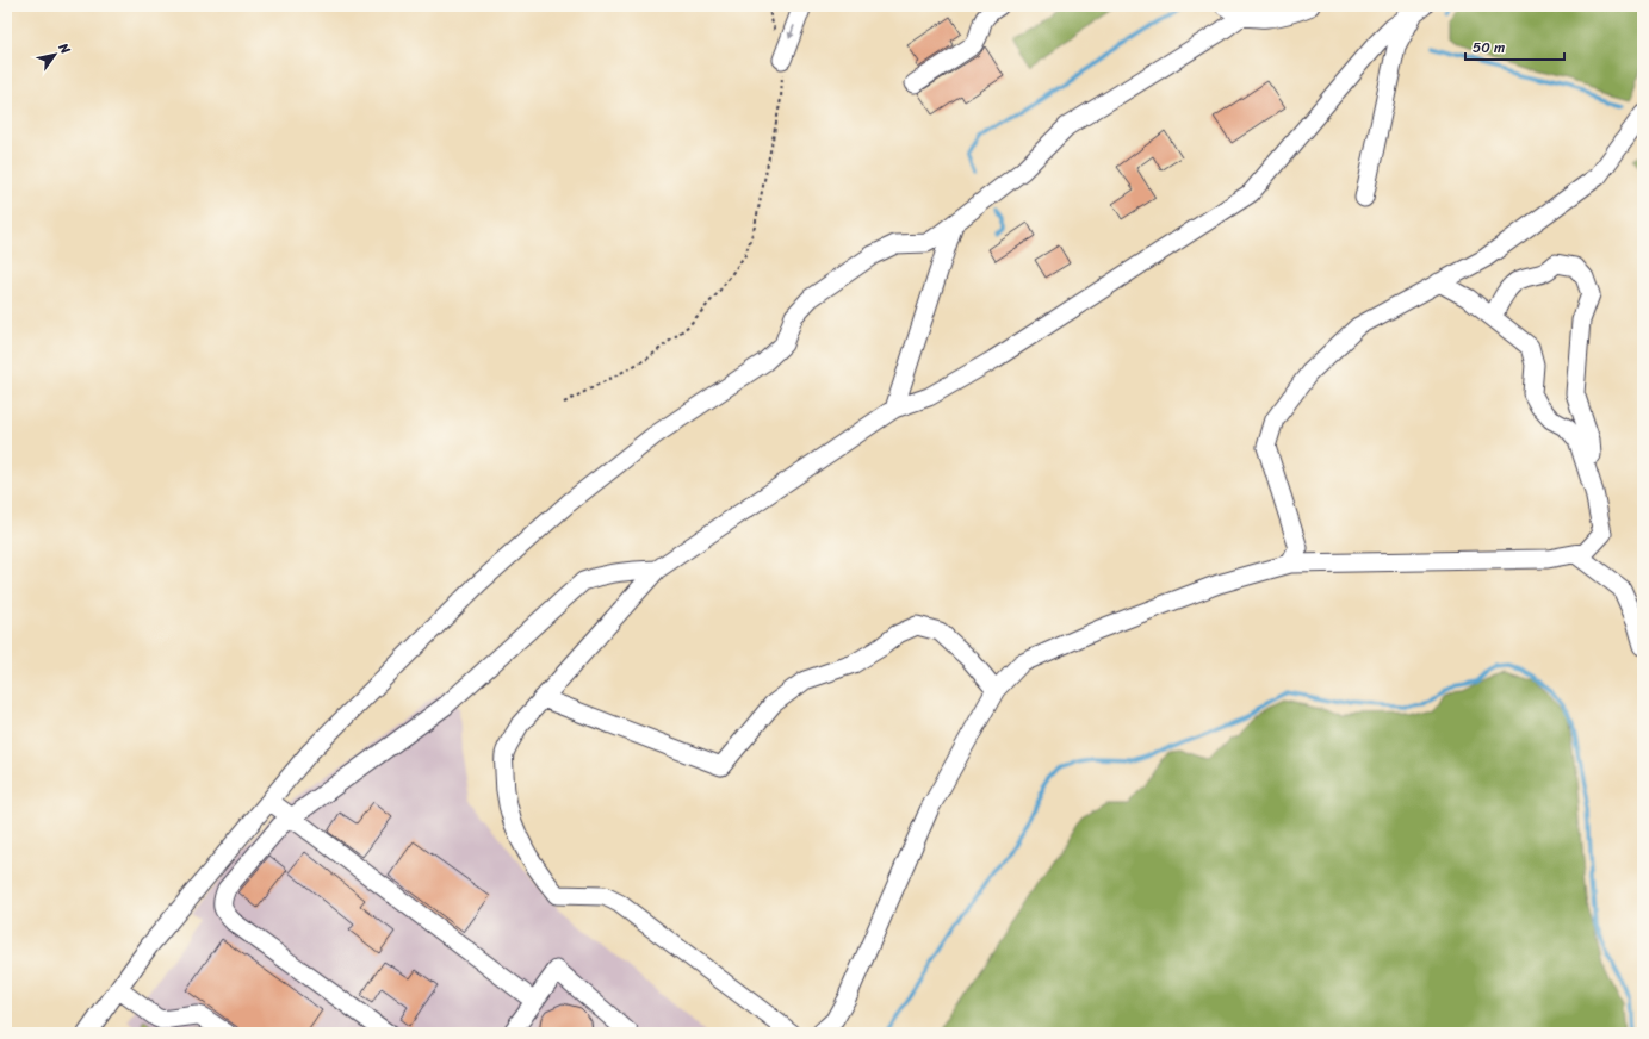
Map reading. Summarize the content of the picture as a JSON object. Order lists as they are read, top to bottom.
{
  "scale_bar": "50 m",
  "north": "top right"
}
